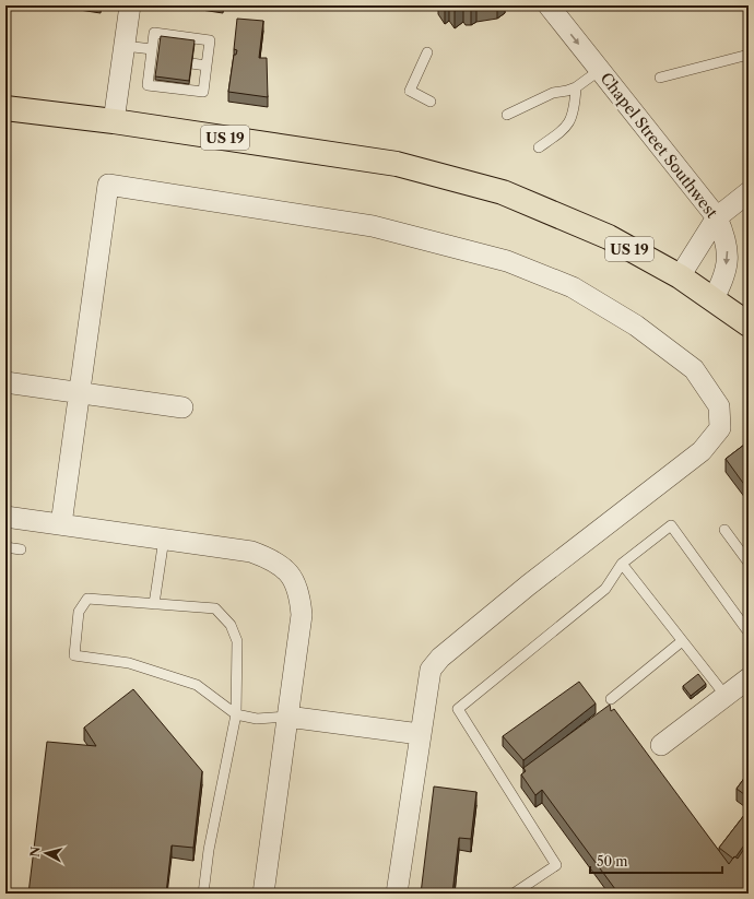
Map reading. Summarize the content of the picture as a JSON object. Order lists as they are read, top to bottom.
{
  "streets": {
    "main road": ["US 19"],
    "street": ["Chapel Street Southwest"]
  },
  "crossings": [
    ["US 19", "Chapel Street Southwest"]
  ],
  "one_way": ["Chapel Street Southwest"],
  "scale_bar": "50 m",
  "north": "left"
}
